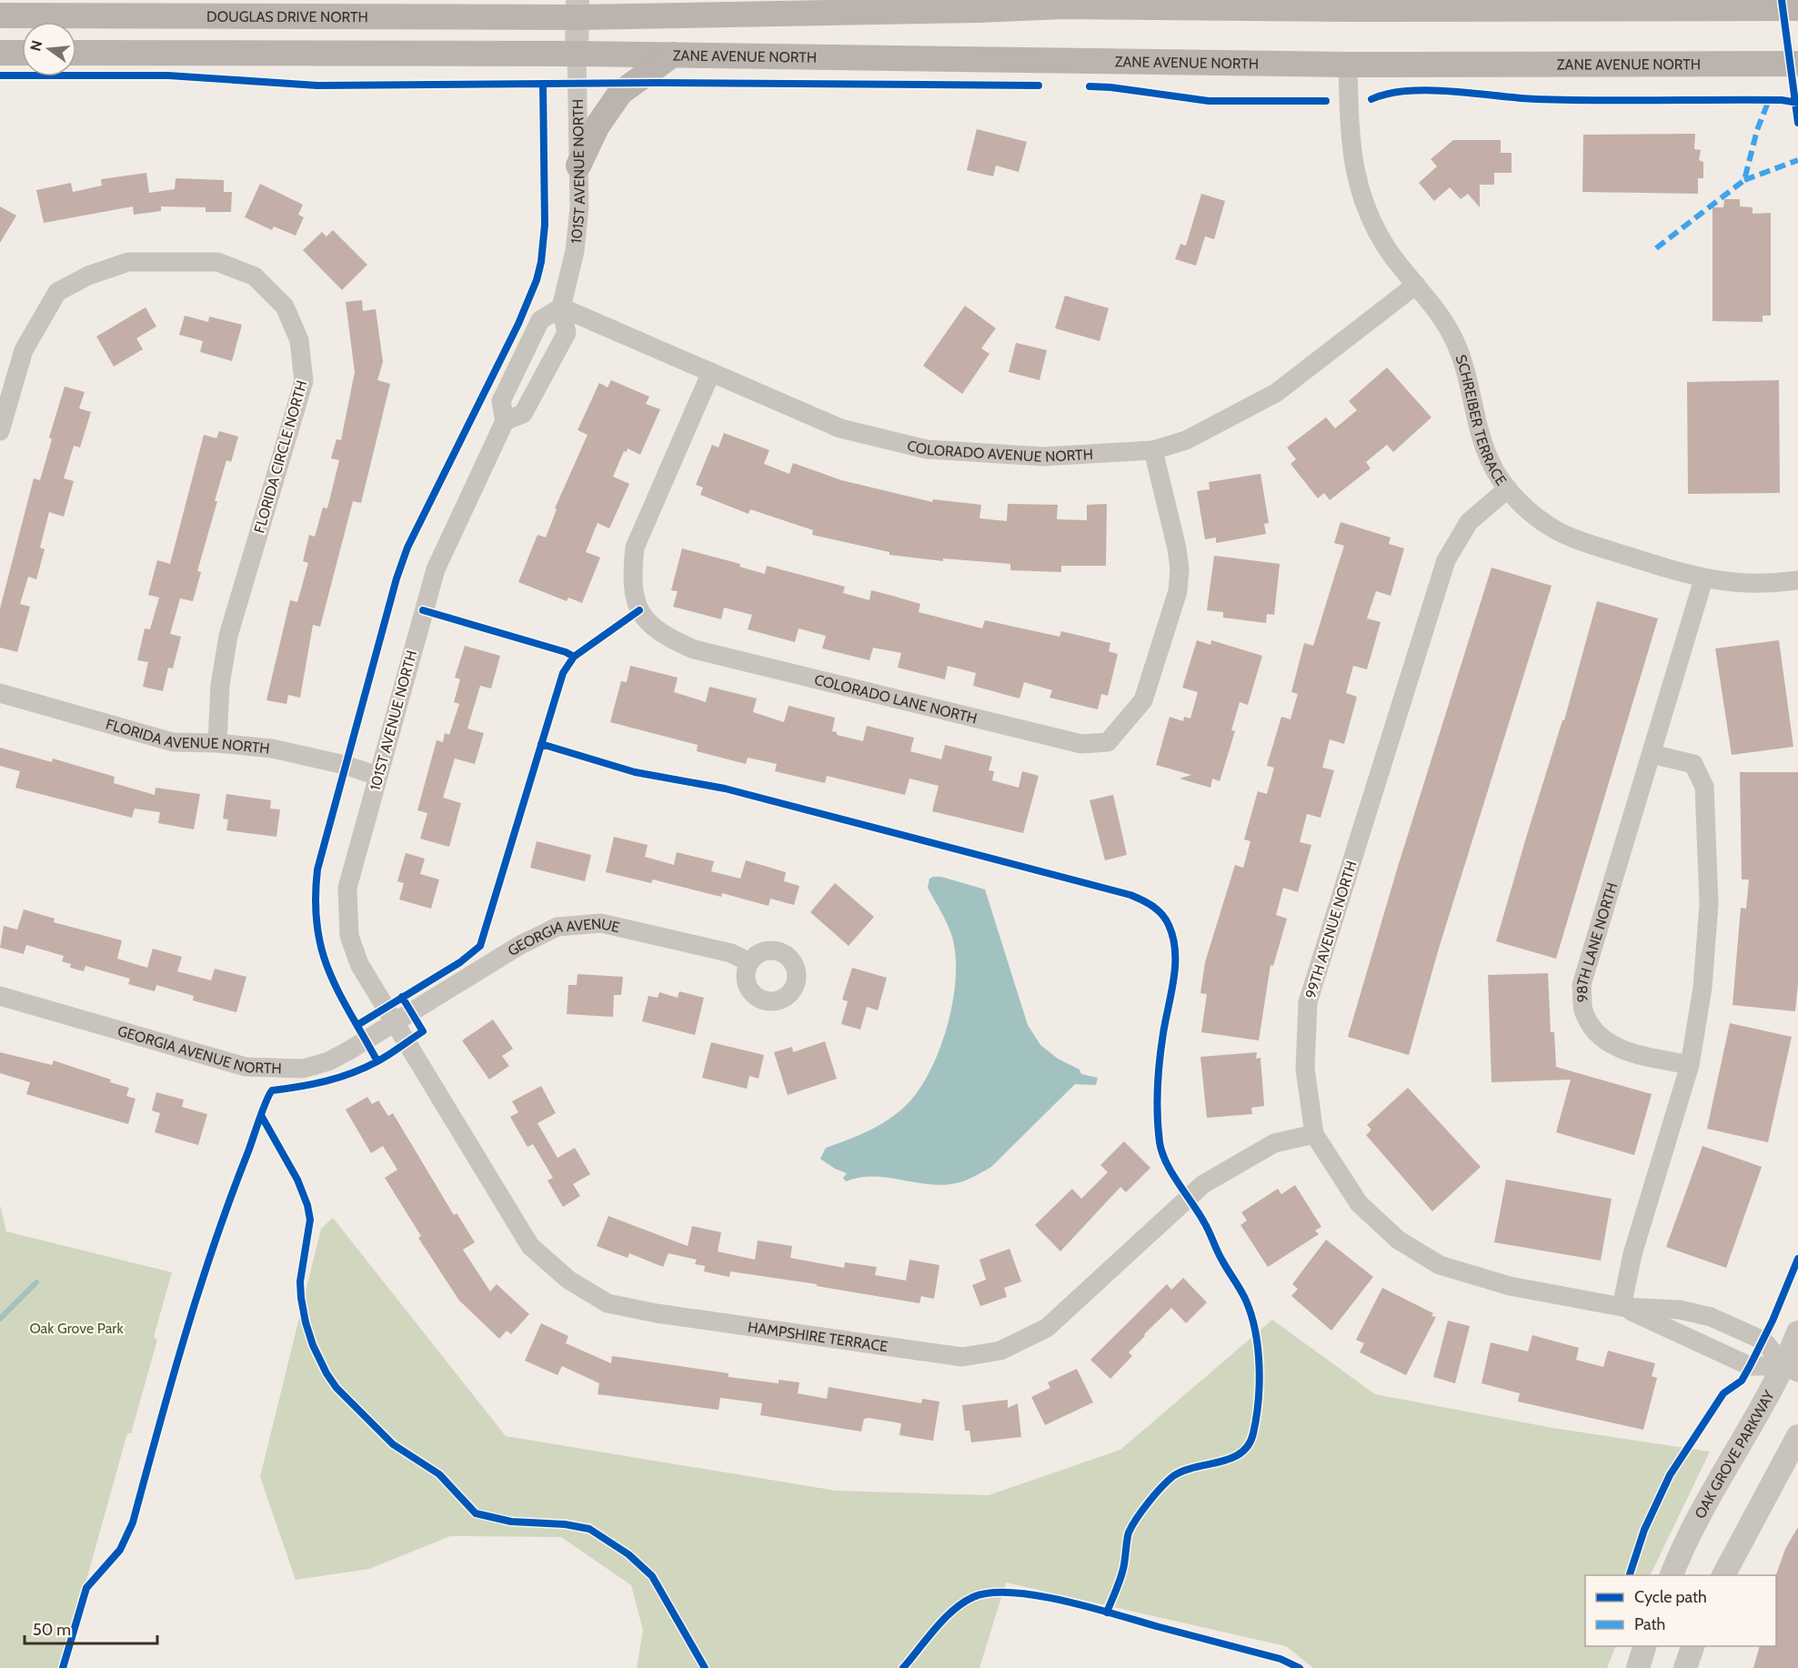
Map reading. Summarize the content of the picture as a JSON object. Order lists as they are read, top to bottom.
{
  "streets": {
    "main road": ["DOUGLAS DRIVE NORTH", "ZANE AVENUE NORTH"],
    "street": [
      "101ST AVENUE NORTH",
      "SCHREIBER TERRACE",
      "COLORADO AVENUE NORTH",
      "FLORIDA CIRCLE NORTH",
      "COLORADO LANE NORTH",
      "FLORIDA AVENUE NORTH",
      "99TH AVENUE NORTH",
      "GEORGIA AVENUE",
      "98TH LANE NORTH",
      "GEORGIA AVENUE NORTH",
      "HAMPSHIRE TERRACE",
      "OAK GROVE PARKWAY"
    ]
  },
  "crossings": [
    ["DOUGLAS DRIVE NORTH", "101ST AVENUE NORTH"],
    ["ZANE AVENUE NORTH", "101ST AVENUE NORTH"],
    ["ZANE AVENUE NORTH", "SCHREIBER TERRACE"],
    ["101ST AVENUE NORTH", "COLORADO AVENUE NORTH"],
    ["101ST AVENUE NORTH", "FLORIDA AVENUE NORTH"],
    ["101ST AVENUE NORTH", "GEORGIA AVENUE"],
    ["101ST AVENUE NORTH", "GEORGIA AVENUE NORTH"],
    ["101ST AVENUE NORTH", "HAMPSHIRE TERRACE"],
    ["SCHREIBER TERRACE", "COLORADO AVENUE NORTH"],
    ["SCHREIBER TERRACE", "99TH AVENUE NORTH"],
    ["SCHREIBER TERRACE", "98TH LANE NORTH"],
    ["COLORADO AVENUE NORTH", "COLORADO LANE NORTH"],
    ["FLORIDA CIRCLE NORTH", "FLORIDA AVENUE NORTH"],
    ["99TH AVENUE NORTH", "HAMPSHIRE TERRACE"],
    ["99TH AVENUE NORTH", "OAK GROVE PARKWAY"],
    ["GEORGIA AVENUE", "GEORGIA AVENUE NORTH"],
    ["GEORGIA AVENUE", "HAMPSHIRE TERRACE"],
    ["GEORGIA AVENUE NORTH", "HAMPSHIRE TERRACE"]
  ],
  "parks": ["Oak Grove Park"],
  "legend": ["Cycle path", "Path"],
  "scale_bar": "50 m",
  "north": "left"
}
